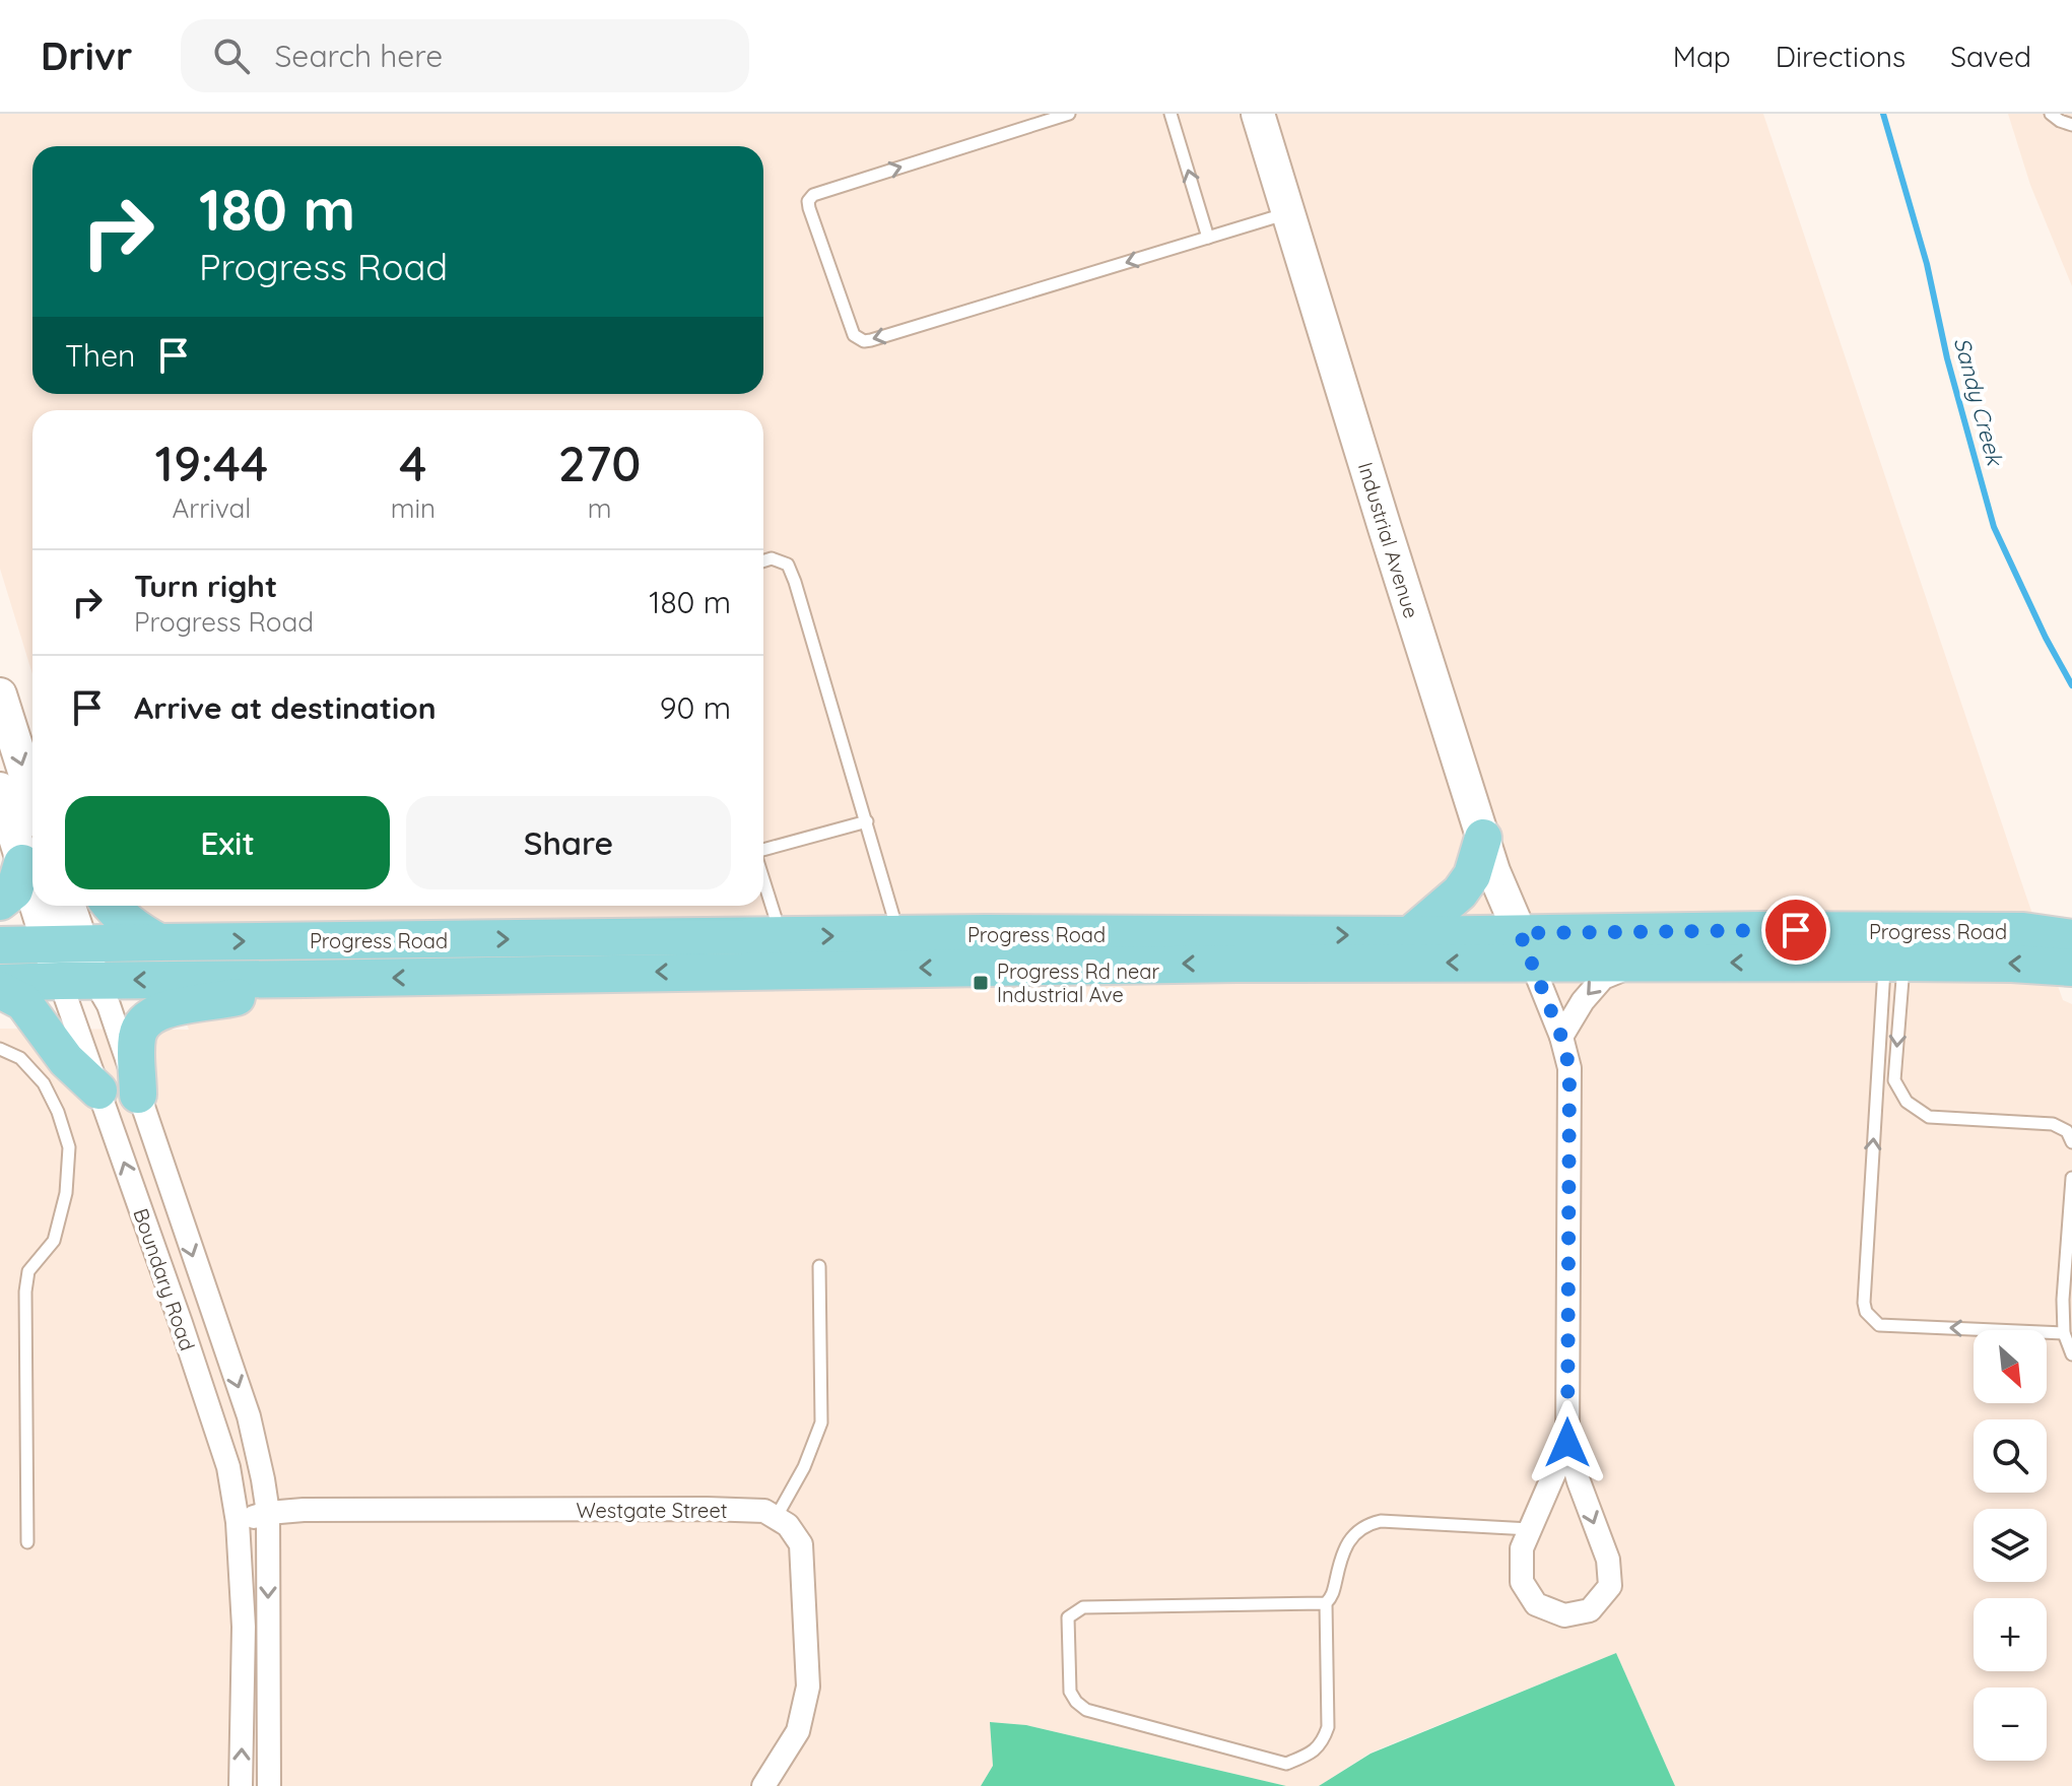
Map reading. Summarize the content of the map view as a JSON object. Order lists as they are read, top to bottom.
{
  "streets": {
    "main road": ["Progress Road"],
    "street": ["Industrial Avenue", "Boundary Road", "Westgate Street"]
  },
  "crossings": [
    ["Industrial Avenue", "Progress Road"],
    ["Progress Road", "Boundary Road"],
    ["Boundary Road", "Westgate Street"]
  ],
  "water": ["Sandy Creek"],
  "places": {
    "transit": ["Progress Rd near Industrial Ave"]
  },
  "north": "bottom right",
  "page": {
    "header": "Drivr",
    "search": "Search here",
    "nav": ["Map", "Directions", "Saved"],
    "turn": ["180 m", "Progress Road"],
    "then": "Then",
    "eta": [
      "19:44",
      "Arrival",
      "4",
      "min",
      "270",
      "m"
    ],
    "list": [
      {
        "name": "Turn right",
        "note": "Progress Road",
        "value": "180 m"
      },
      {
        "name": "Arrive at destination",
        "value": "90 m"
      }
    ],
    "buttons": ["Exit", "Share"],
    "map_buttons": ["+", "−"]
  }
}
